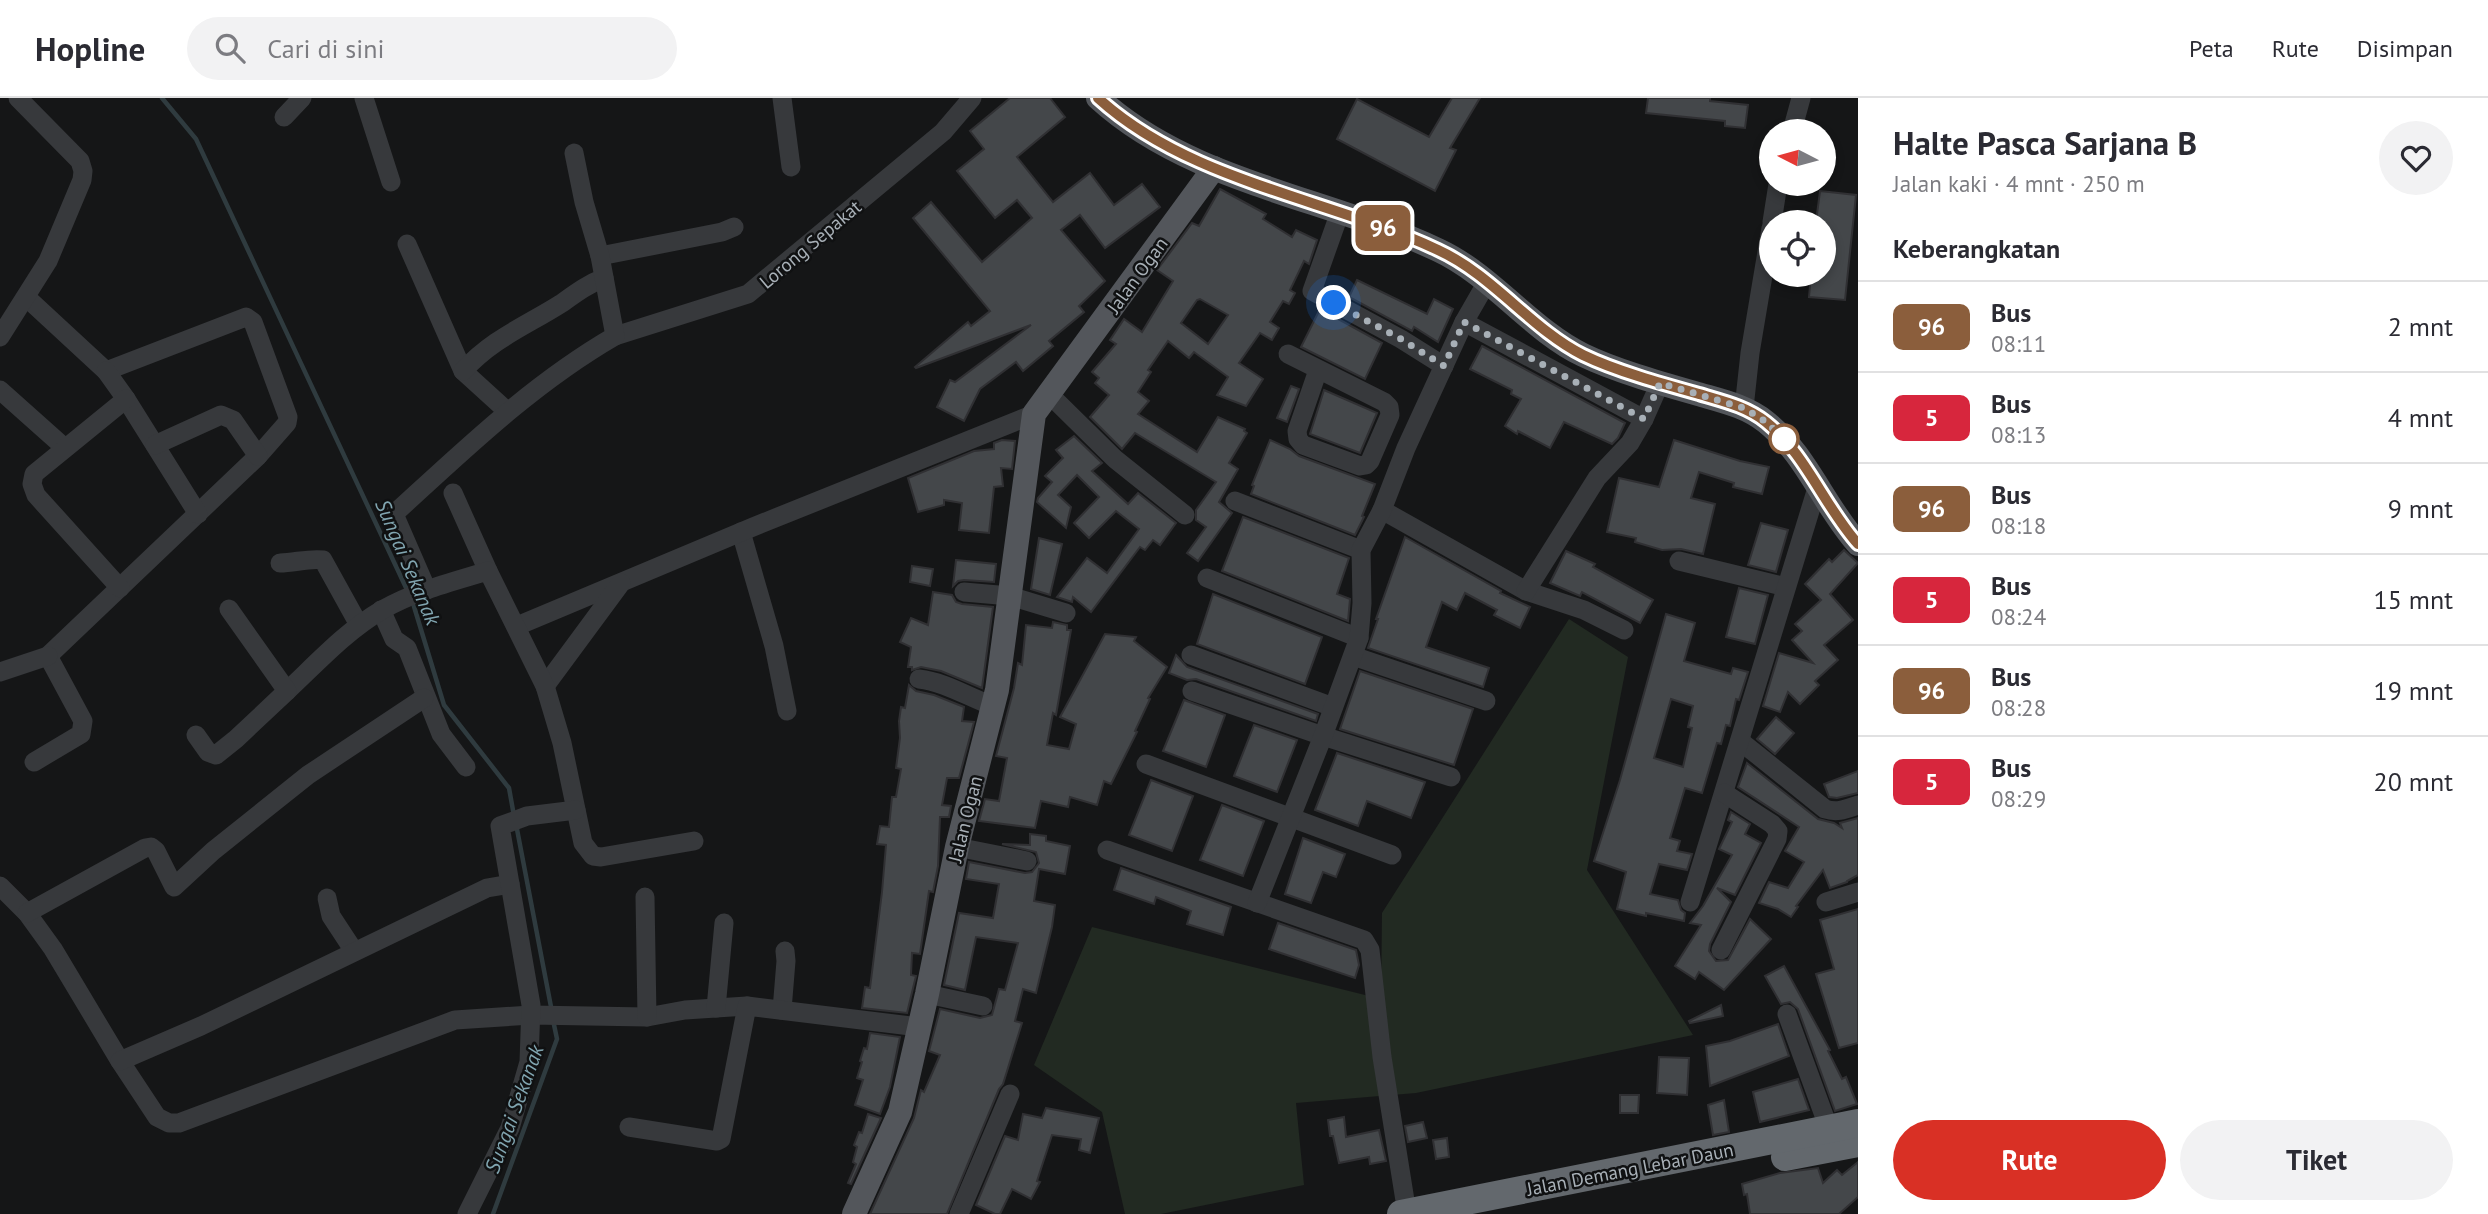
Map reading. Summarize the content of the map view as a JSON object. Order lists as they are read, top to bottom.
{
  "streets": {
    "highway": ["Jalan Demang Lebar Daun"],
    "main road": ["Jalan Ogan"],
    "street": ["Lorong Sepakat"]
  },
  "water": ["Sungai Sekanak"],
  "lines": ["bus line 96"],
  "north": "left",
  "page": {
    "header": "Hopline",
    "search": "Cari di sini",
    "nav": ["Peta", "Rute", "Disimpan"],
    "on_map": "96",
    "heading": [
      ["Halte Pasca Sarjana B", "Jalan kaki · 4 mnt · 250 m"],
      "Keberangkatan"
    ],
    "list": [
      {
        "mark": "96",
        "name": "Bus",
        "note": "08:11",
        "value": "2 mnt"
      },
      {
        "mark": "5",
        "name": "Bus",
        "note": "08:13",
        "value": "4 mnt"
      },
      {
        "mark": "96",
        "name": "Bus",
        "note": "08:18",
        "value": "9 mnt"
      },
      {
        "mark": "5",
        "name": "Bus",
        "note": "08:24",
        "value": "15 mnt"
      },
      {
        "mark": "96",
        "name": "Bus",
        "note": "08:28",
        "value": "19 mnt"
      },
      {
        "mark": "5",
        "name": "Bus",
        "note": "08:29",
        "value": "20 mnt"
      }
    ],
    "buttons": ["Rute", "Tiket"]
  }
}
